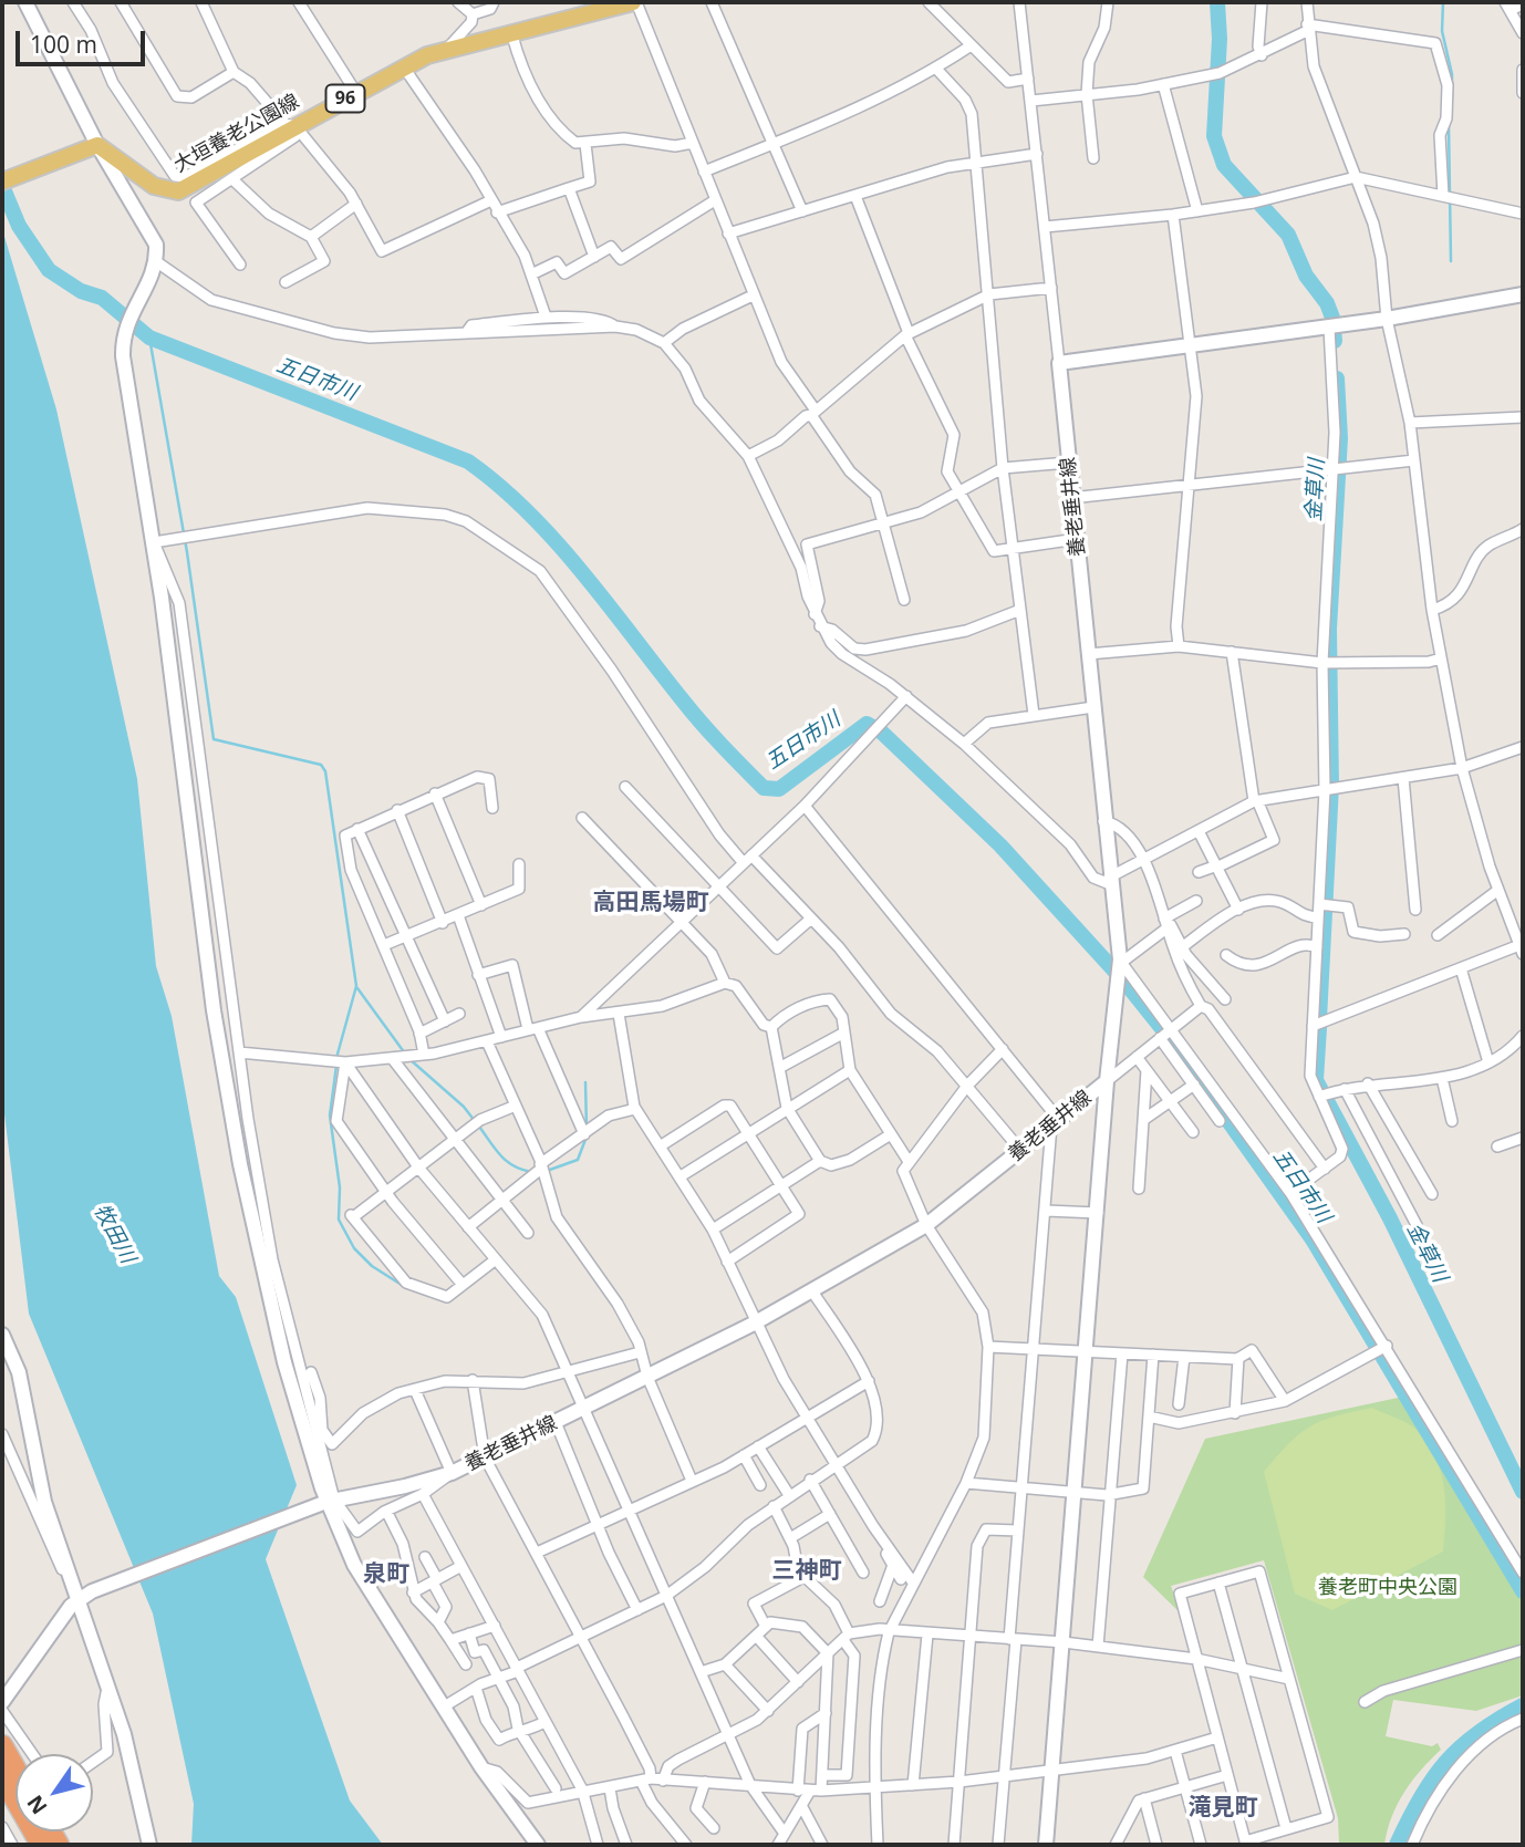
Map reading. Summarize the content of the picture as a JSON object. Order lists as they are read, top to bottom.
{
  "streets": {
    "main road": ["96", "大垣養老公園線"],
    "street": ["養老垂井線"]
  },
  "districts": [
    "高田馬場町",
    "三神町",
    "泉町",
    "滝見町"
  ],
  "water": ["五日市川", "金草川", "牧田川"],
  "parks": ["養老町中央公園"],
  "scale_bar": "100 m",
  "north": "bottom left"
}
